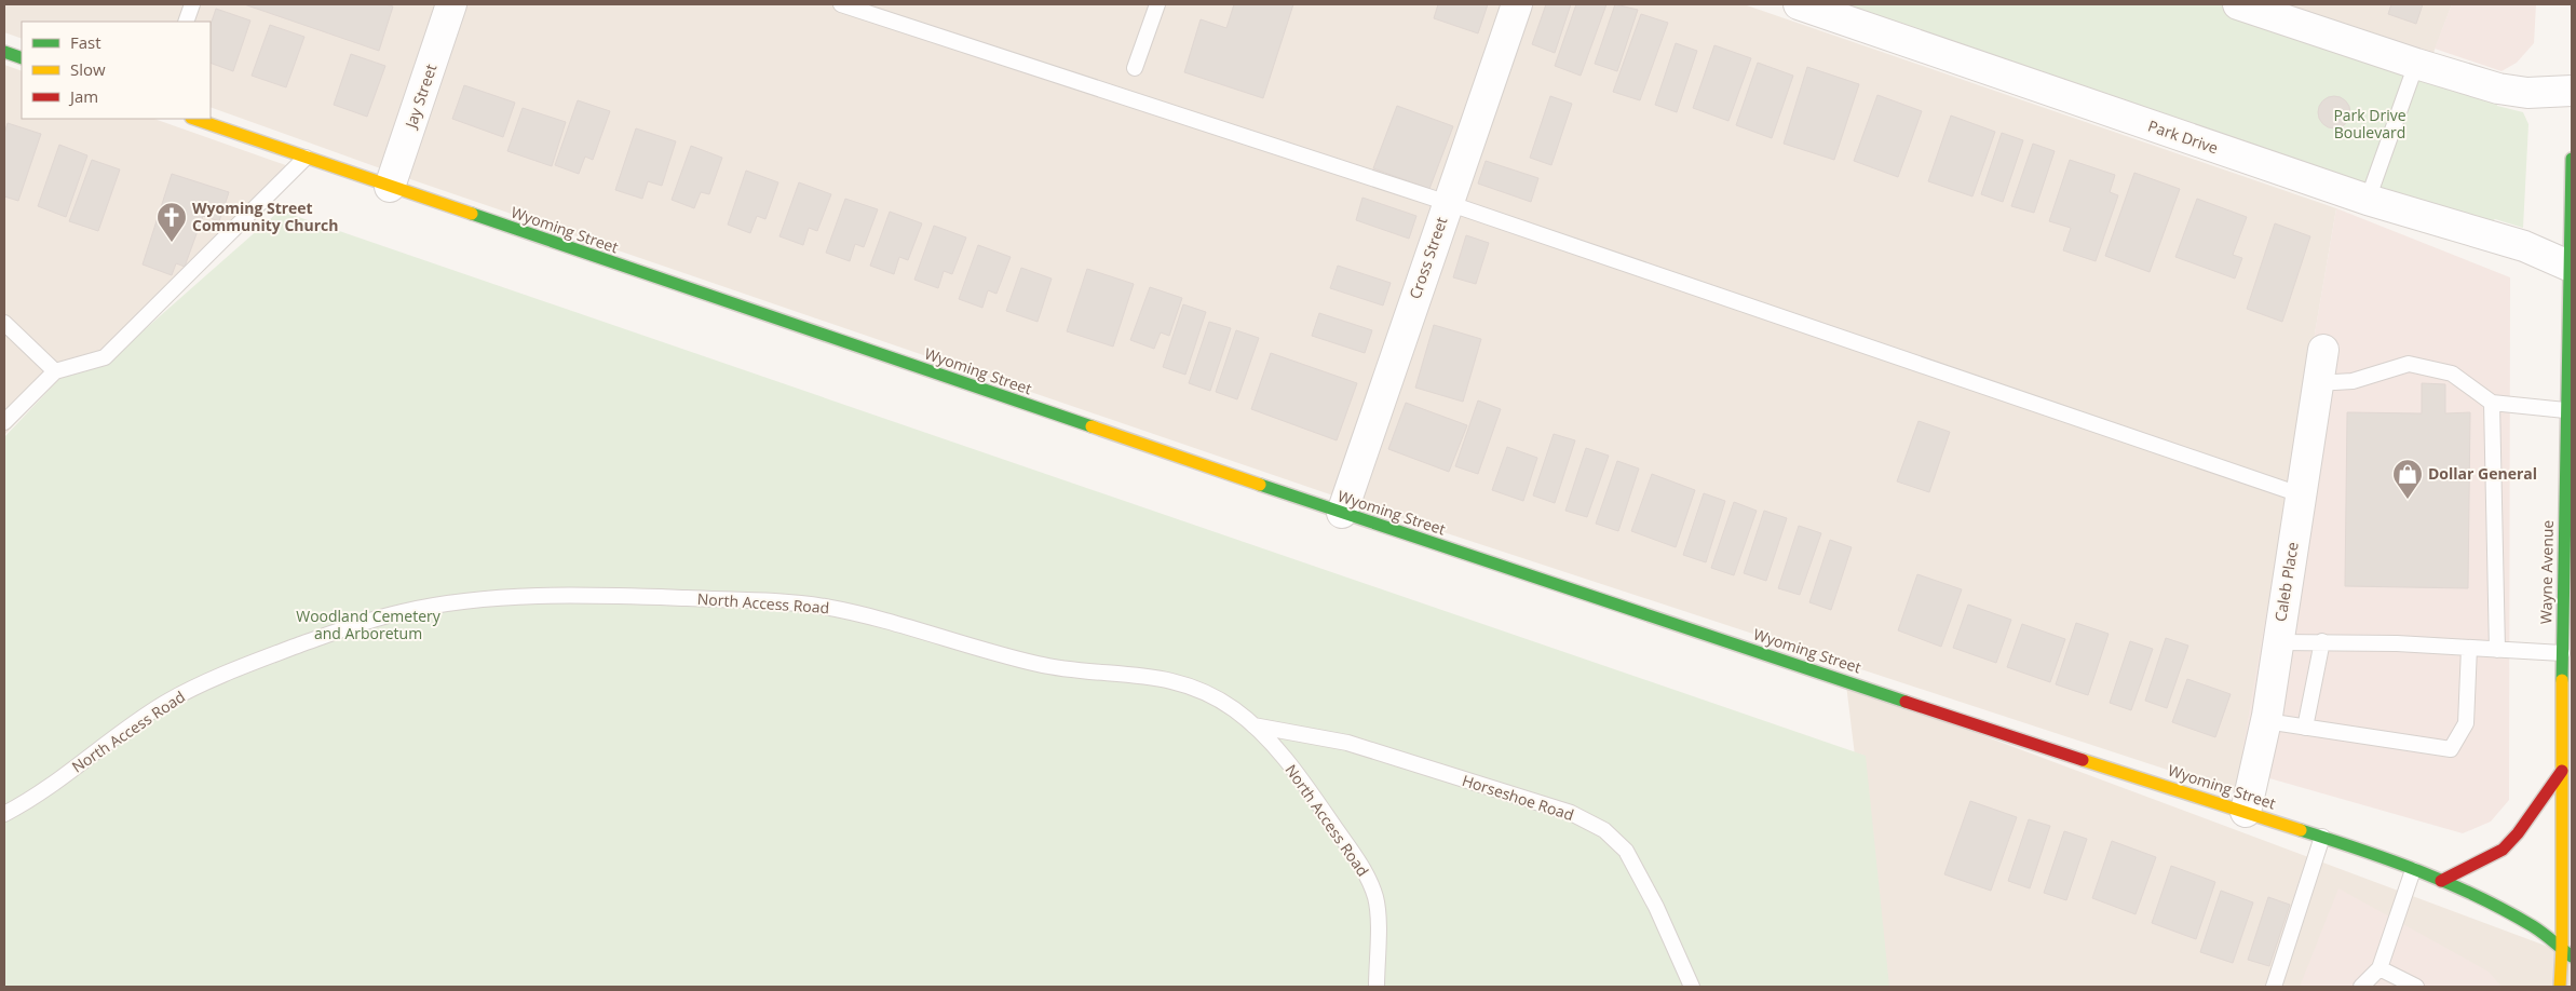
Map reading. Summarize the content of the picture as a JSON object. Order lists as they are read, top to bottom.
{
  "streets": {
    "street": [
      "Jay Street",
      "Park Drive",
      "Wyoming Street",
      "Cross Street",
      "Wayne Avenue",
      "Caleb Place"
    ],
    "lane": ["North Access Road", "Horseshoe Road"]
  },
  "crossings": [
    ["Jay Street", "Wyoming Street"],
    ["Park Drive", "Wayne Avenue"],
    ["Wyoming Street", "Cross Street"],
    ["Wyoming Street", "Wayne Avenue"],
    ["Wyoming Street", "Caleb Place"],
    ["North Access Road", "Horseshoe Road"]
  ],
  "parks": ["Park Drive Boulevard", "Woodland Cemetery and Arboretum"],
  "places": {
    "church": ["Wyoming Street Community Church"],
    "shop": ["Dollar General"]
  },
  "legend": ["Fast", "Slow", "Jam"]
}
